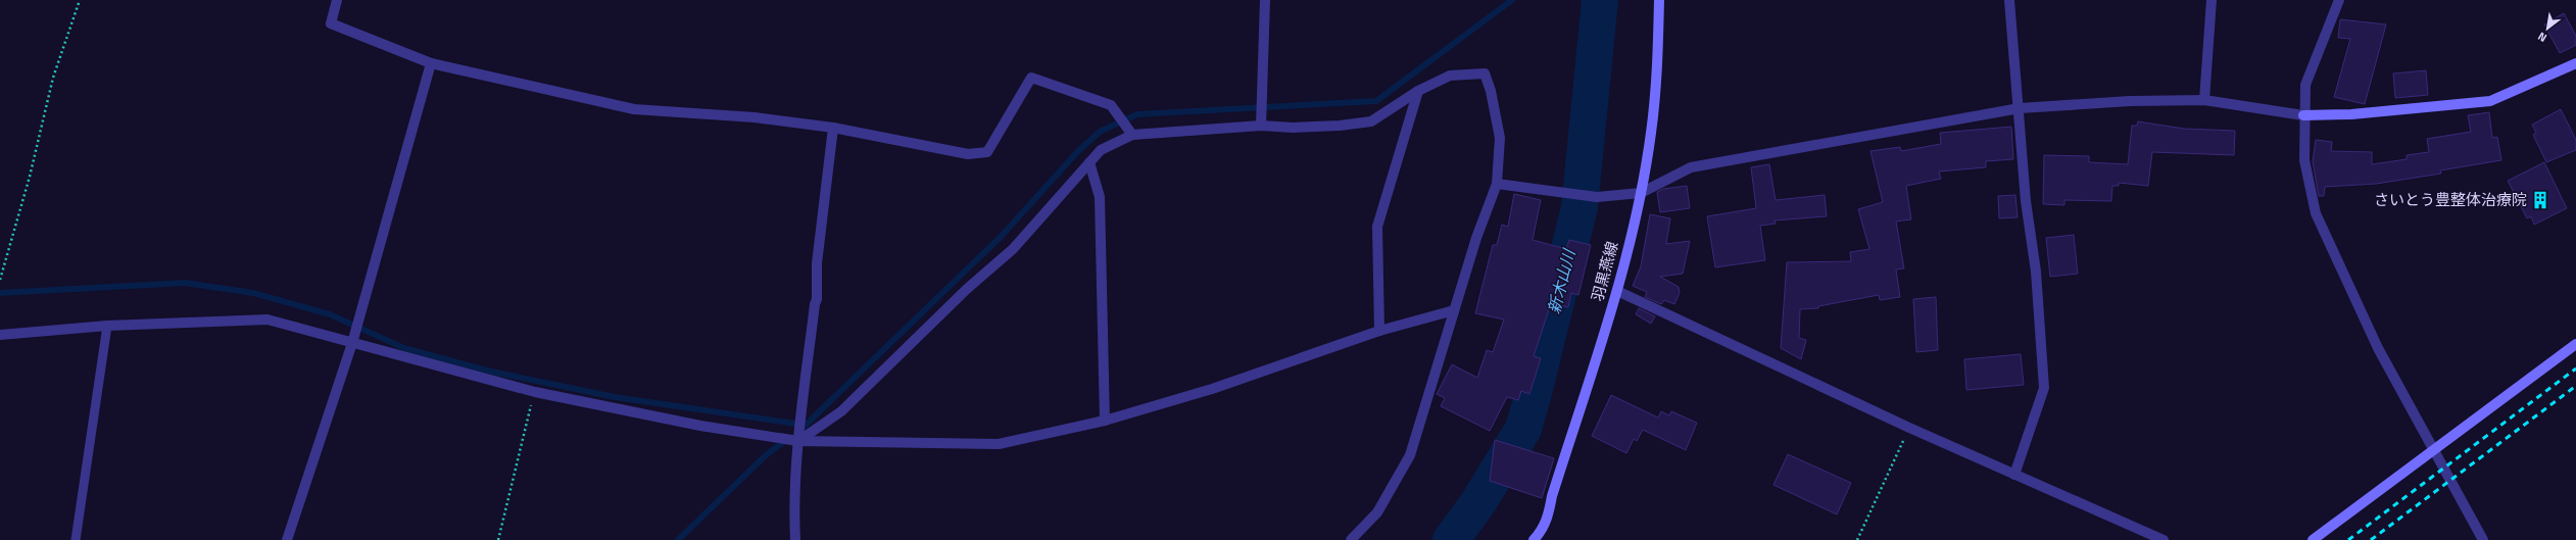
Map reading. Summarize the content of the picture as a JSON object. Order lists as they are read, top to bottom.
{
  "streets": {
    "street": ["羽黒燕線"]
  },
  "water": ["新木山川"],
  "places": {
    "building": ["さいとう豊整体治療院"]
  },
  "north": "bottom left"
}
